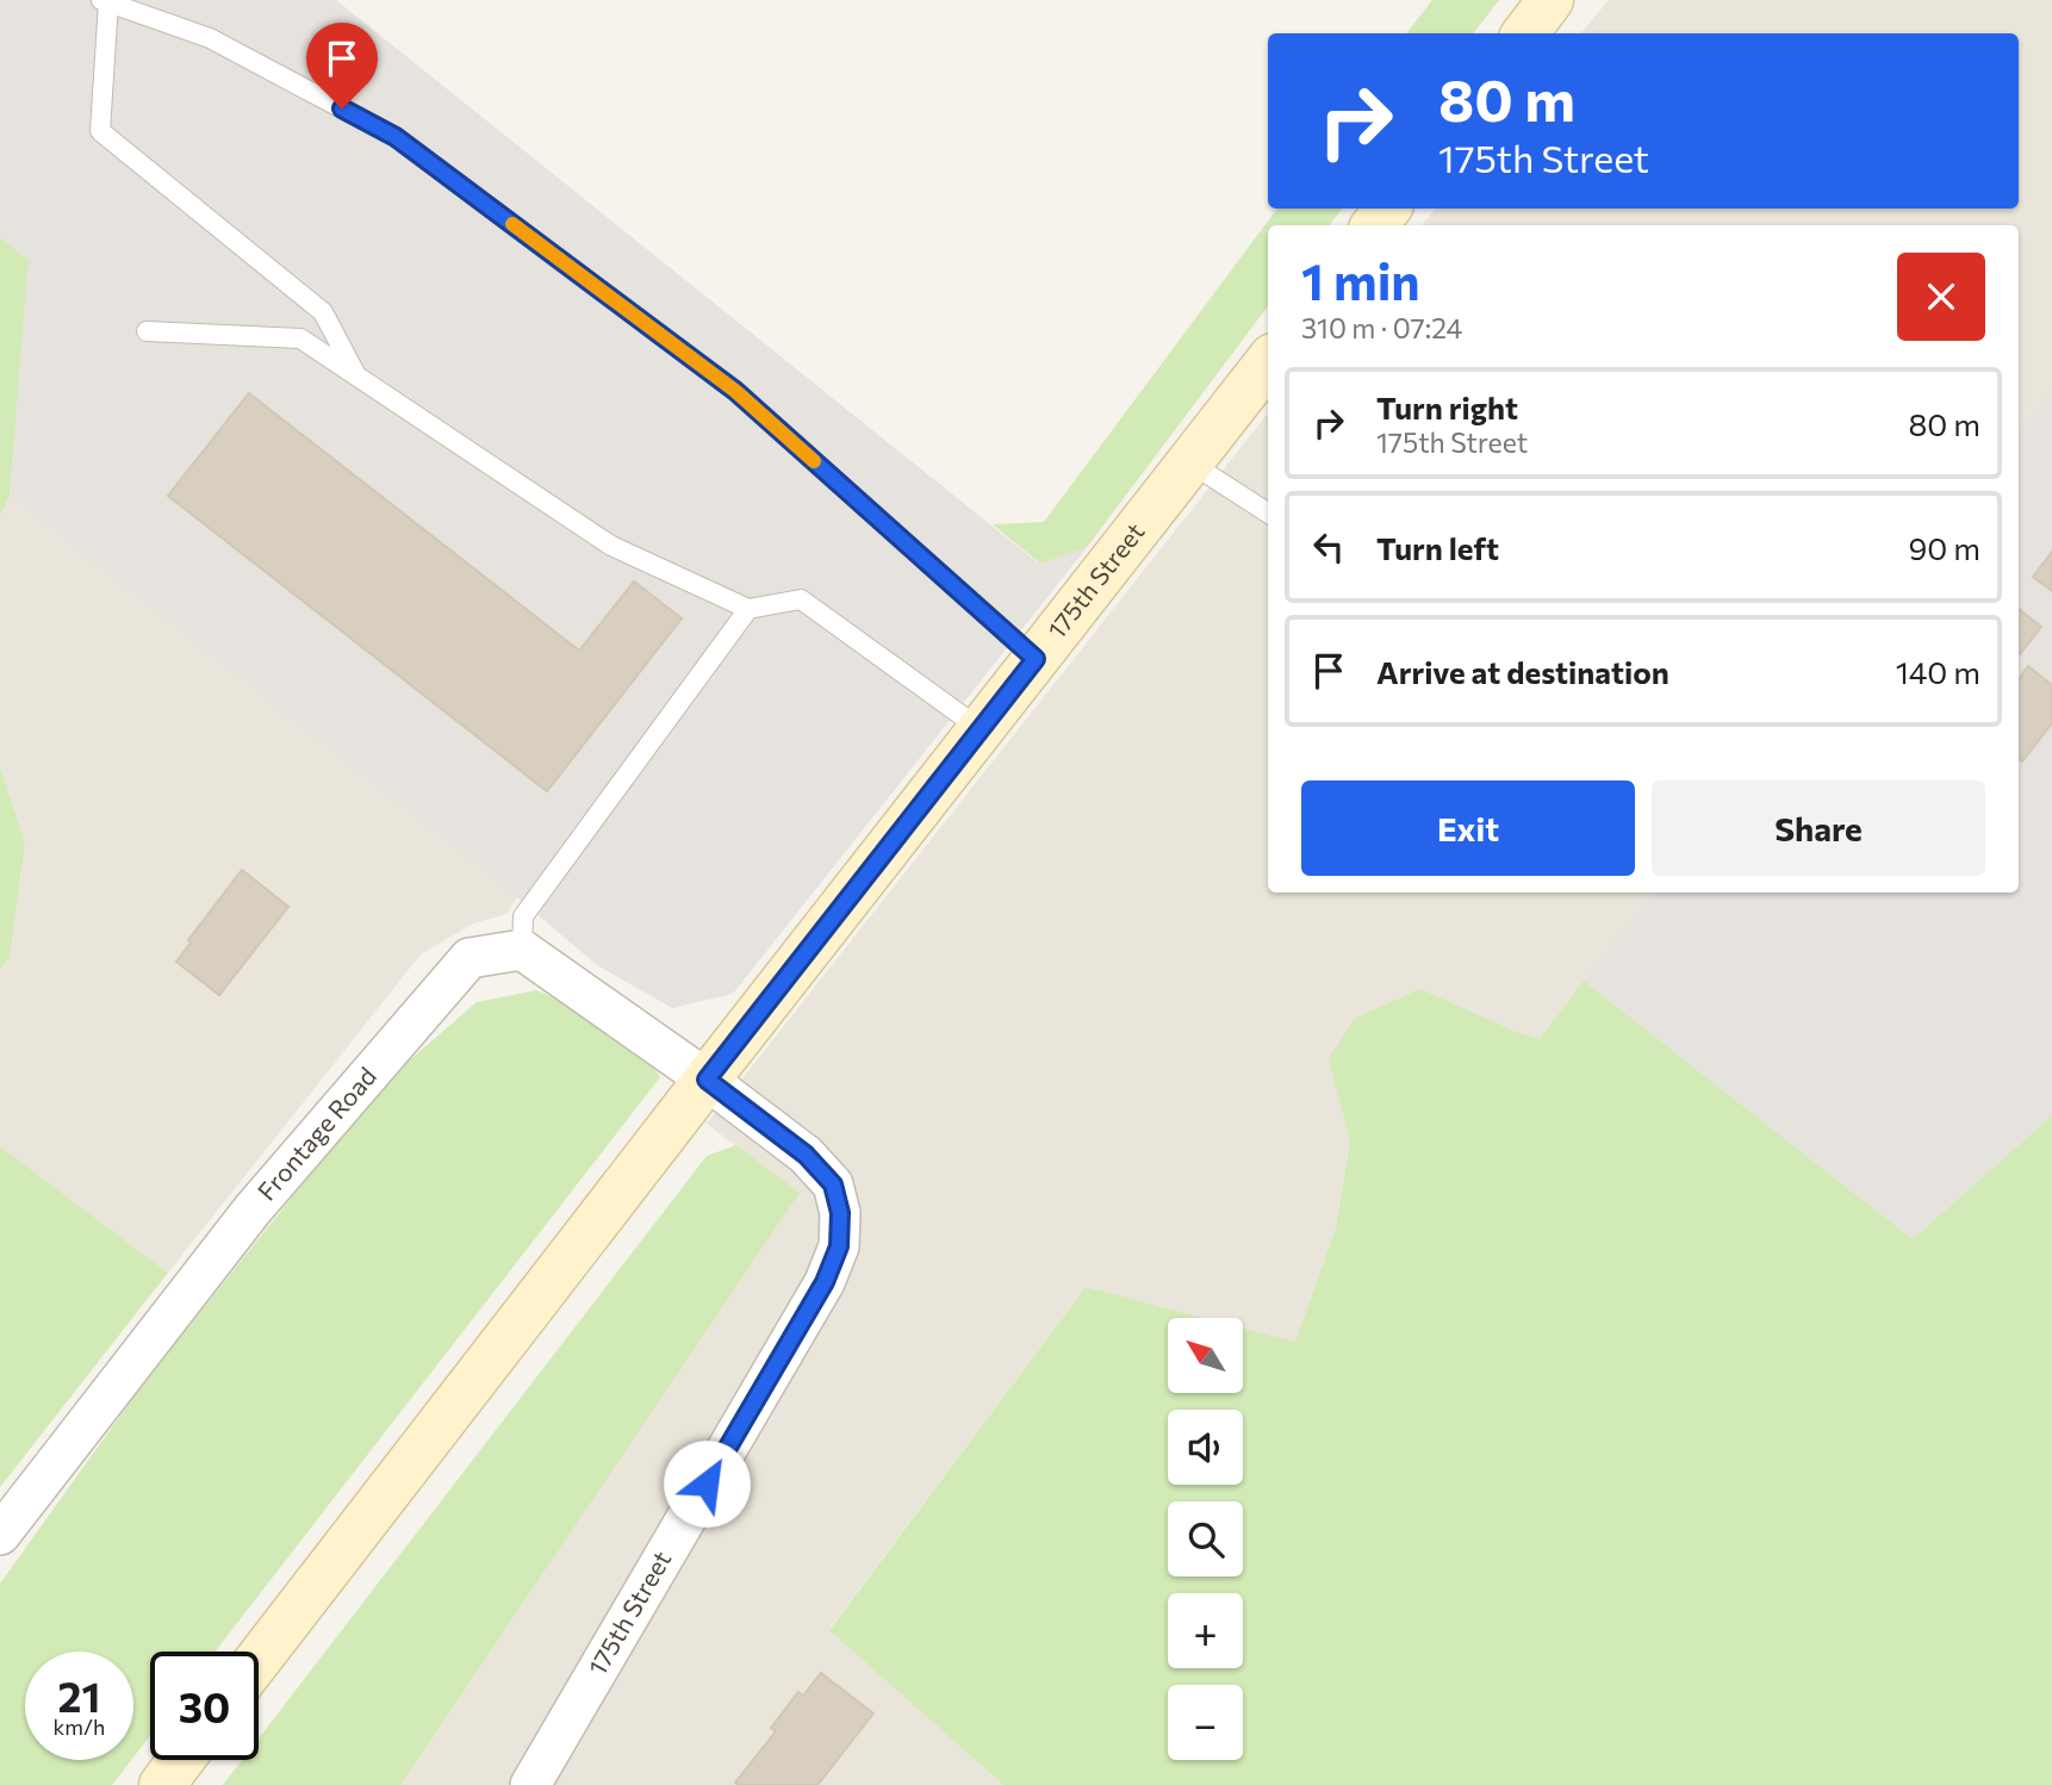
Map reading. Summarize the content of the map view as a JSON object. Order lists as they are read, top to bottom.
{
  "streets": {
    "street": ["175th Street", "Frontage Road"]
  },
  "north": "top left",
  "page": {
    "turn": ["80 m", "175th Street"],
    "heading": ["1 min", "310 m · 07:24"],
    "list": [
      {
        "name": "Turn right",
        "note": "175th Street",
        "value": "80 m"
      },
      {
        "name": "Turn left",
        "value": "90 m"
      },
      {
        "name": "Arrive at destination",
        "value": "140 m"
      }
    ],
    "buttons": ["Exit", "Share"],
    "map_buttons": ["+", "−"],
    "speed": "21 km/h",
    "limit": "30"
  }
}
